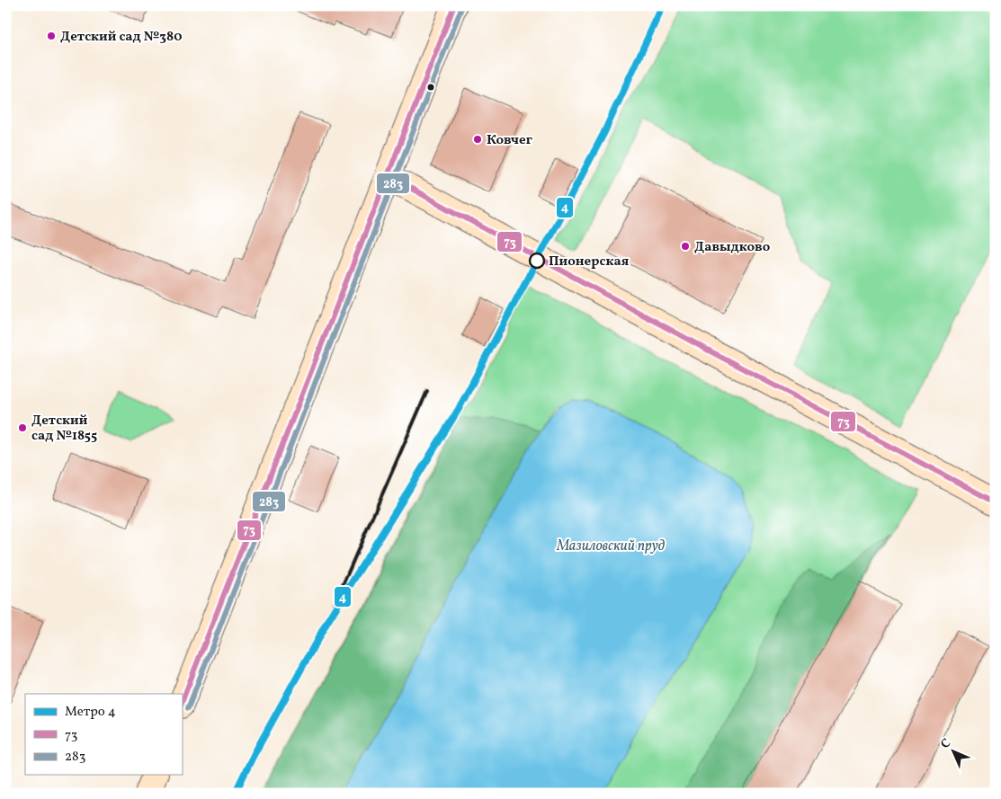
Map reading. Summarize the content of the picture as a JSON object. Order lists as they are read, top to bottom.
{
  "water": ["Мазиловский пруд"],
  "places": [
    "Детский сад №380",
    "Ковчег",
    "Давыдково",
    "Пионерская",
    "Детский сад №1855"
  ],
  "lines": ["metro line 4", "transit line 73", "transit line 283"],
  "legend": ["Метро 4", "73", "283"],
  "north": "top left"
}
